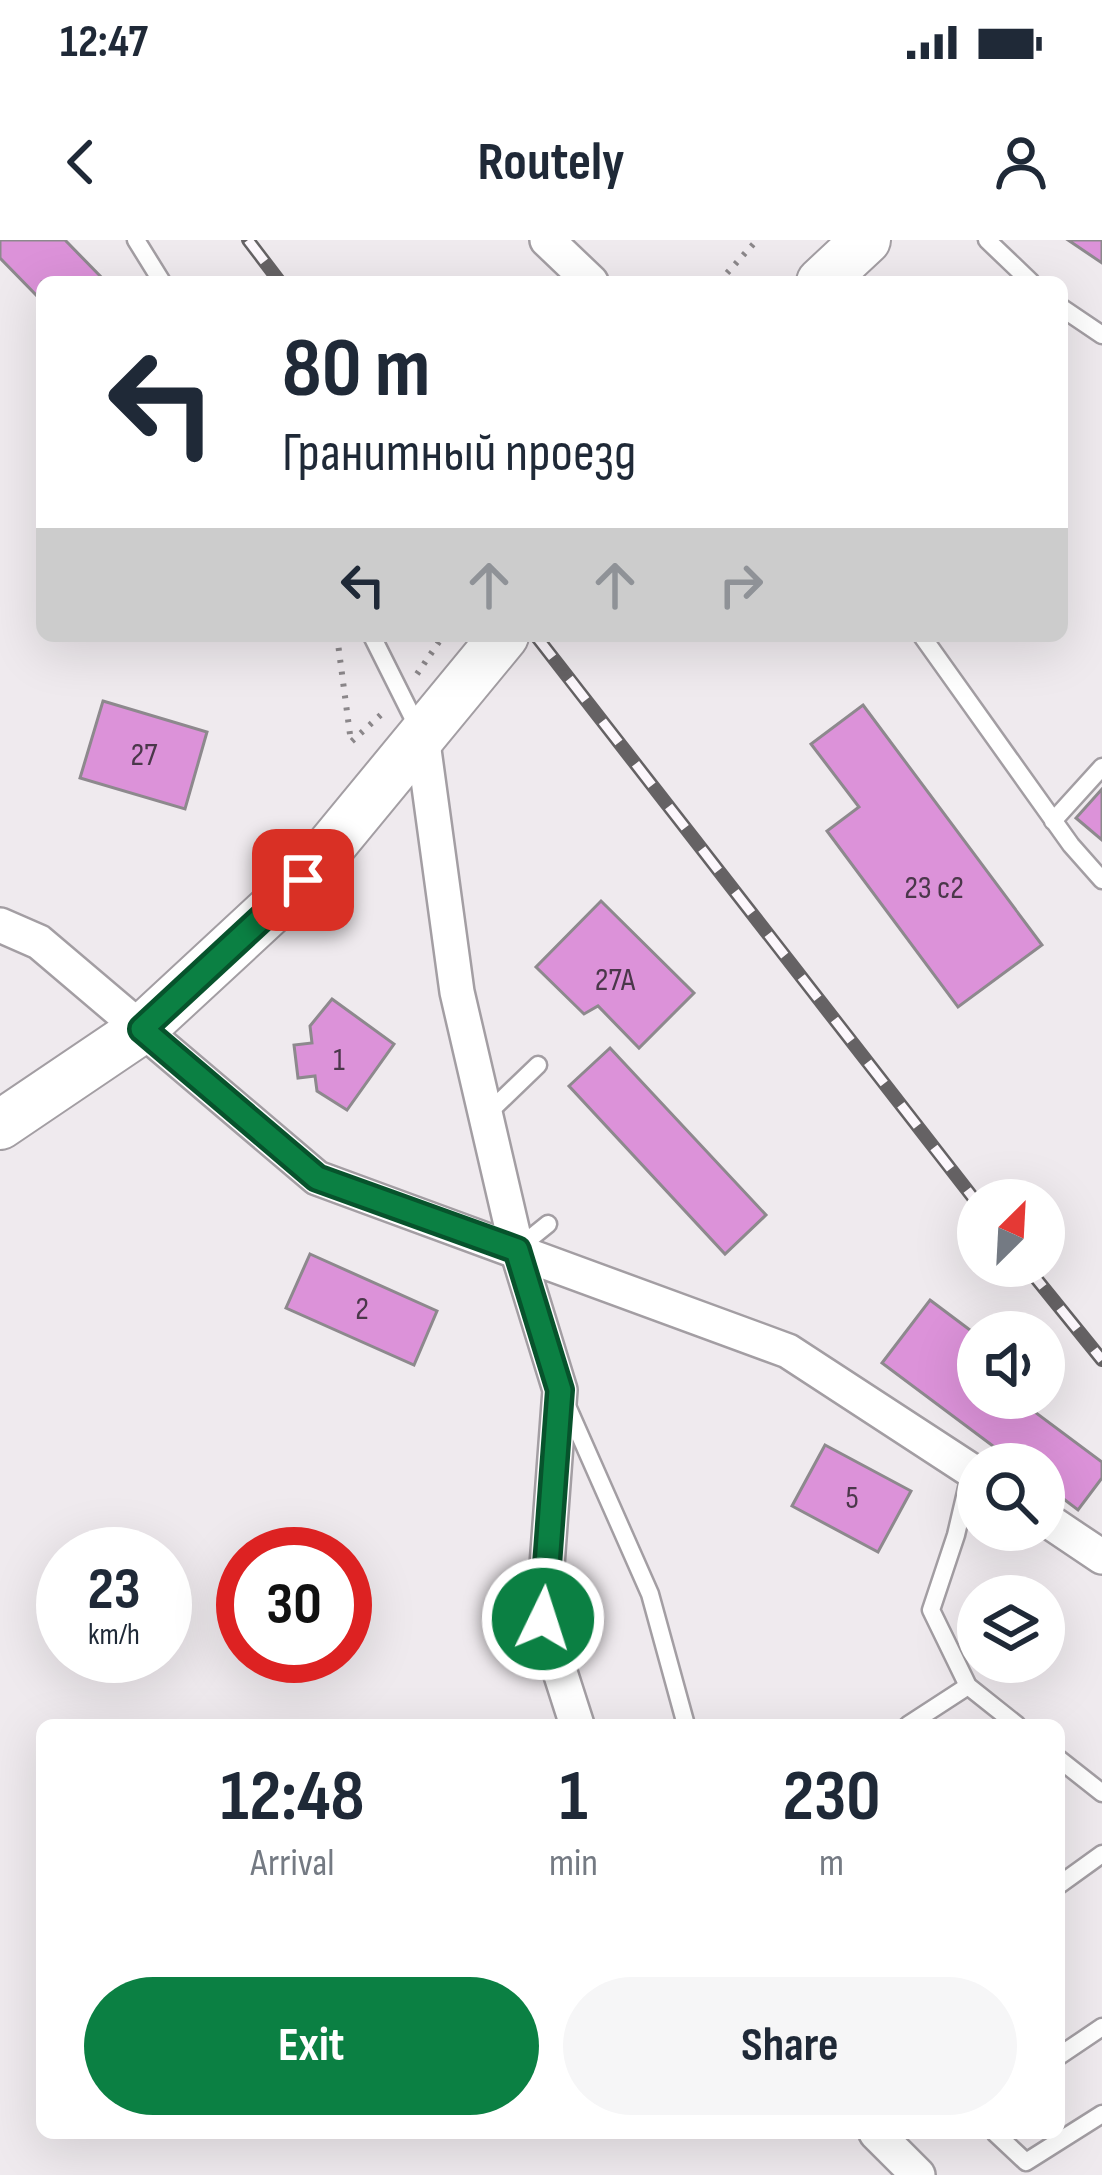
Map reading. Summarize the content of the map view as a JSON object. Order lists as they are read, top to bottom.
{
  "house_numbers": [
    "27",
    "23 с2",
    "27А",
    "1",
    "2",
    "5"
  ],
  "north": "top right",
  "page": {
    "status": "12:47",
    "header": "Routely",
    "turn": ["80 m", "Гранитный проезд"],
    "speed": "23 km/h",
    "limit": "30",
    "eta": [
      "12:48",
      "Arrival",
      "1",
      "min",
      "230",
      "m"
    ],
    "buttons": ["Exit", "Share"]
  }
}
